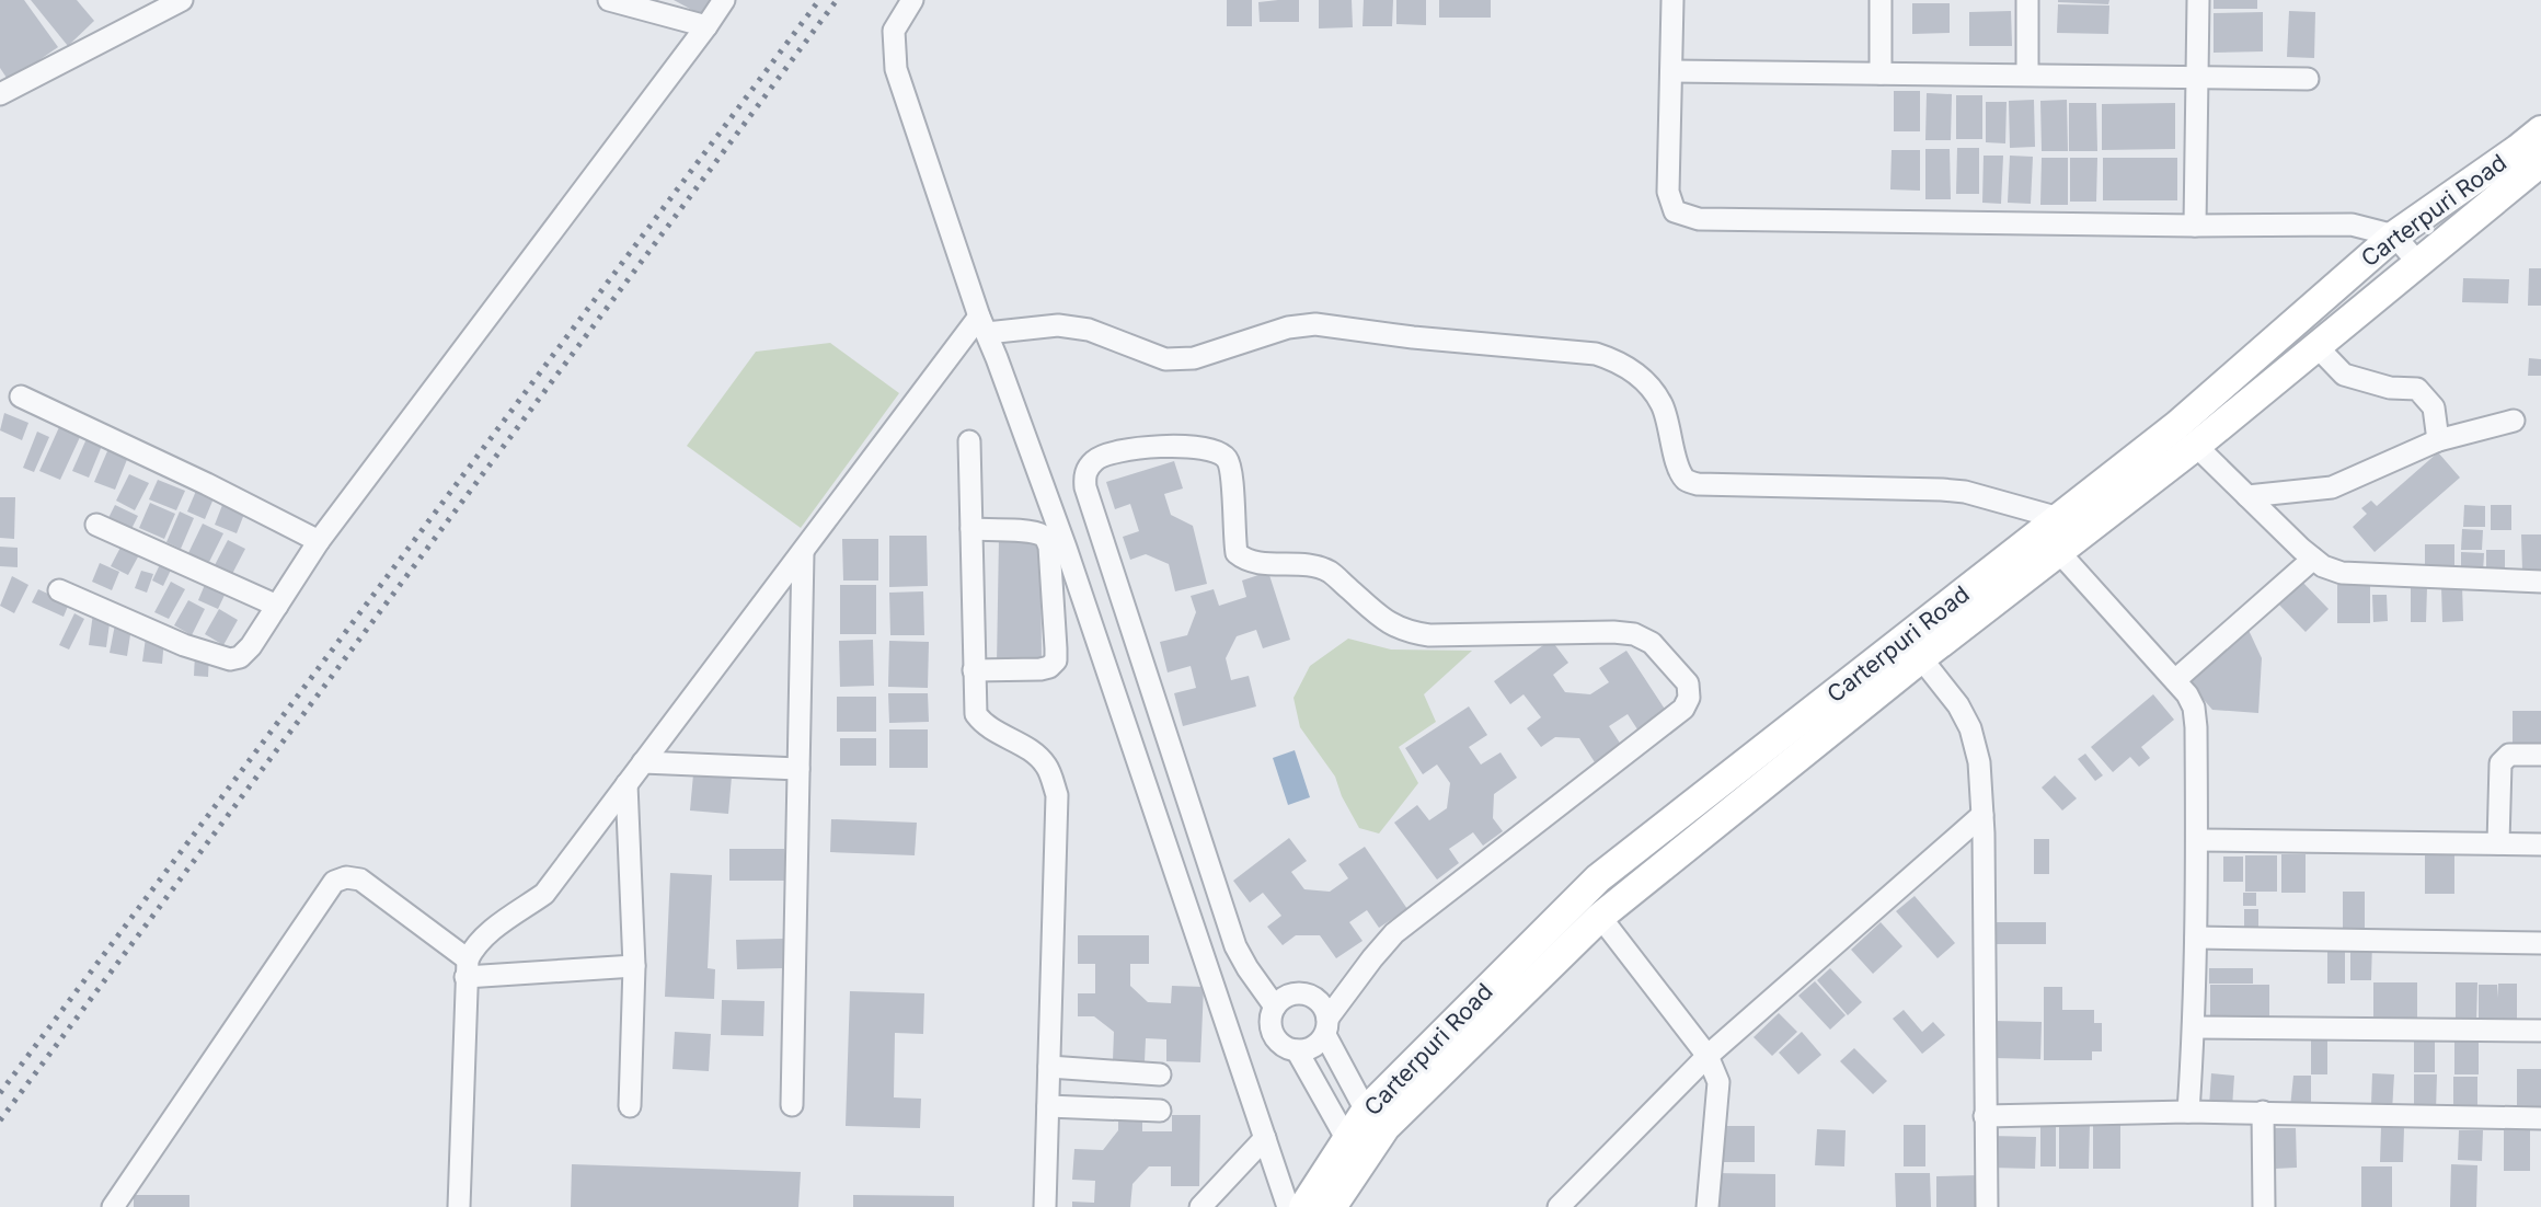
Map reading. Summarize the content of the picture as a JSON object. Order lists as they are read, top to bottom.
{
  "streets": {
    "main road": ["Carterpuri Road"]
  }
}
